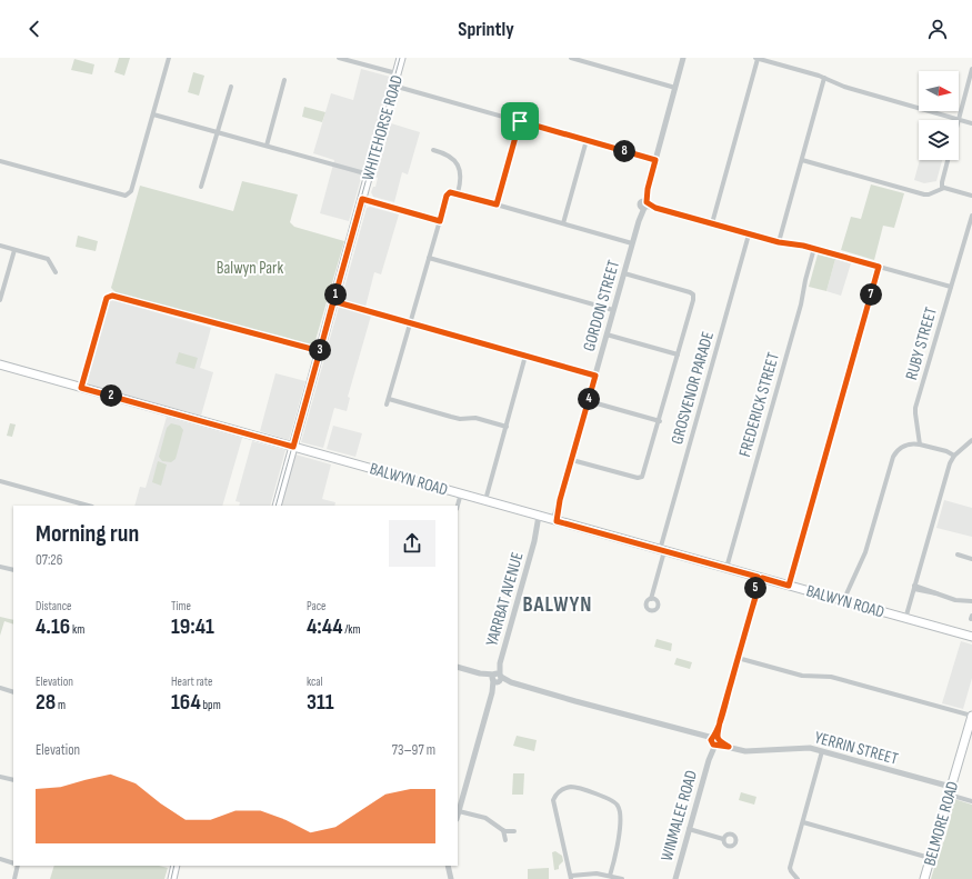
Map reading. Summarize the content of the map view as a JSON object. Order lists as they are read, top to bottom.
{
  "streets": {
    "main road": ["WHITEHORSE ROAD", "BALWYN ROAD", "BELMORE ROAD"],
    "street": [
      "GORDON STREET",
      "RUBY STREET",
      "GROSVENOR PARADE",
      "FREDERICK STREET",
      "YARRBAT AVENUE",
      "YERRIN STREET",
      "WINMALEE ROAD"
    ]
  },
  "crossings": [
    ["WHITEHORSE ROAD", "BALWYN ROAD"],
    ["GORDON STREET", "BALWYN ROAD"],
    ["GROSVENOR PARADE", "BALWYN ROAD"],
    ["FREDERICK STREET", "BALWYN ROAD"],
    ["BALWYN ROAD", "YARRBAT AVENUE"],
    ["BALWYN ROAD", "WINMALEE ROAD"],
    ["YARRBAT AVENUE", "YERRIN STREET"],
    ["YERRIN STREET", "WINMALEE ROAD"],
    ["YERRIN STREET", "BELMORE ROAD"]
  ],
  "districts": ["BALWYN"],
  "parks": ["Balwyn Park"],
  "north": "right",
  "page": {
    "header": "Sprintly",
    "pins": [
      "8",
      "1",
      "7",
      "3",
      "2",
      "4",
      "5"
    ],
    "heading": ["Morning run", "07:26"],
    "stats": [
      ["Distance", "4.16 km"],
      ["Time", "19:41"],
      ["Pace", "4:44 /km"],
      ["Elevation", "28 m"],
      ["Heart rate", "164 bpm"],
      ["kcal", "311"]
    ],
    "chart": ["Elevation", "73–97 m"]
  }
}
